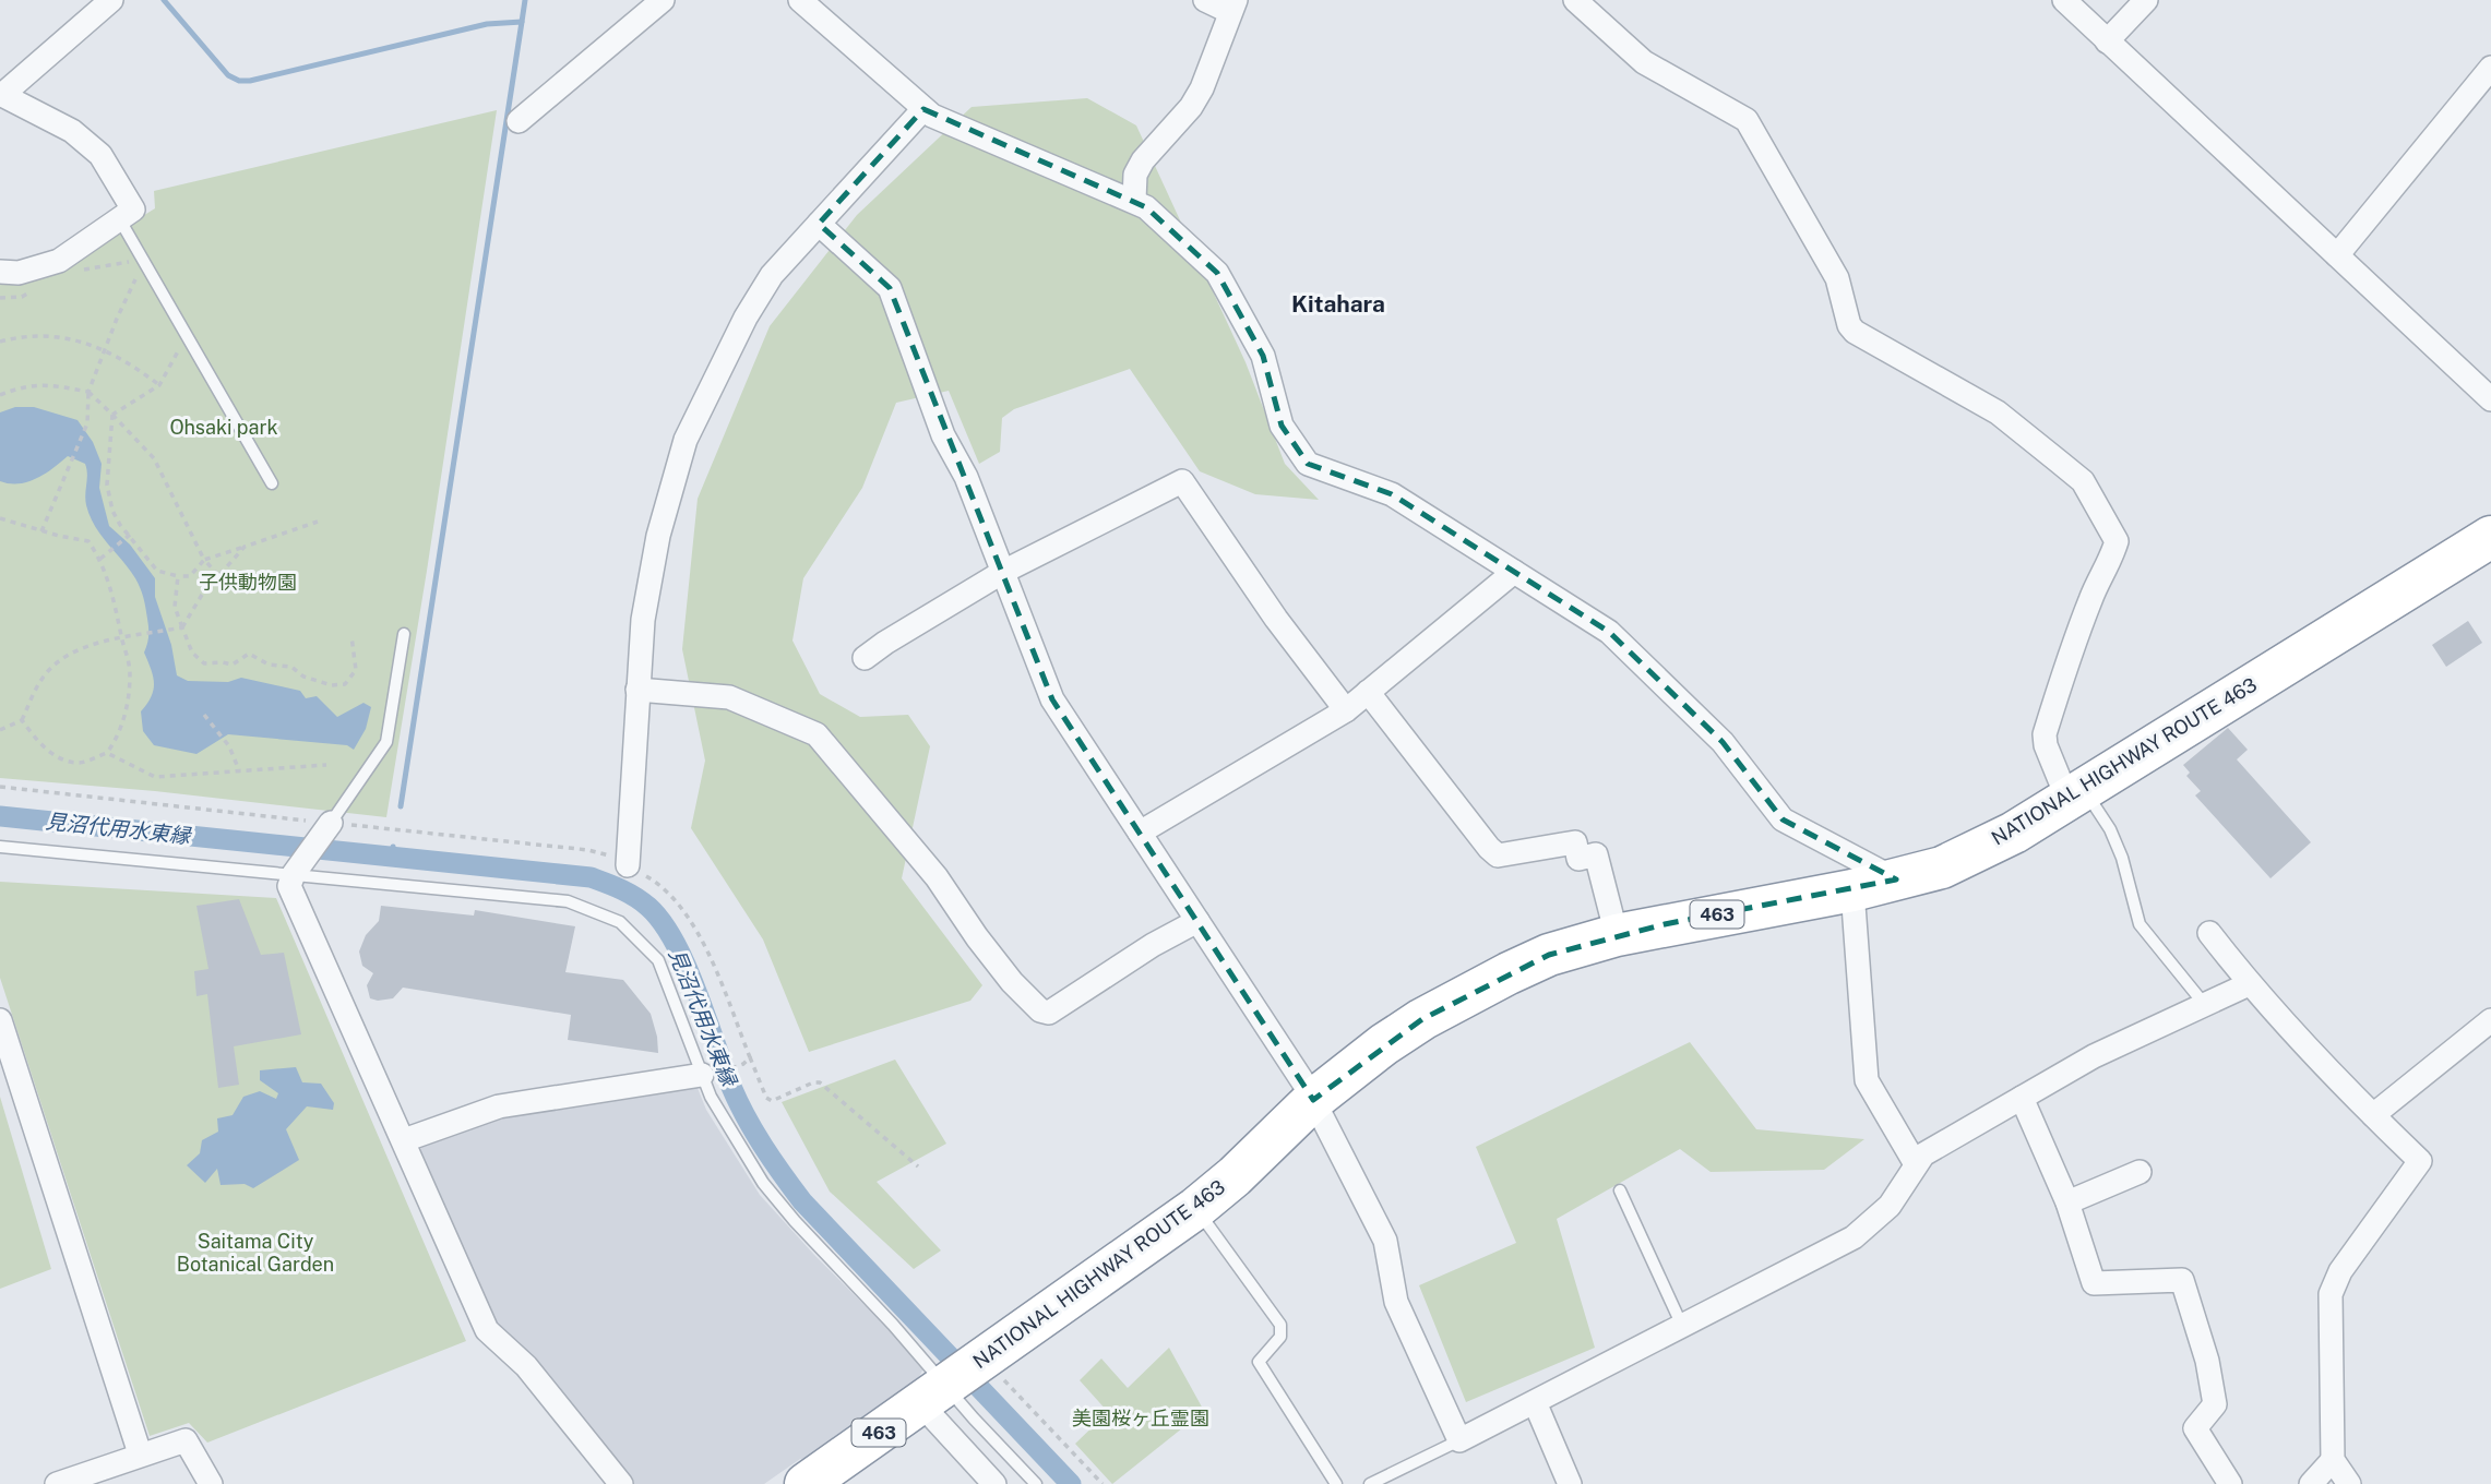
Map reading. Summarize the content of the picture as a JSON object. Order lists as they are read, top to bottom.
{
  "streets": {
    "highway": ["NATIONAL HIGHWAY ROUTE 463", "463"]
  },
  "districts": ["Kitahara"],
  "water": ["見沼代用水東縁"],
  "parks": [
    "Ohsaki park",
    "子供動物園",
    "Saitama City Botanical Garden",
    "美園桜ヶ丘霊園"
  ]
}
